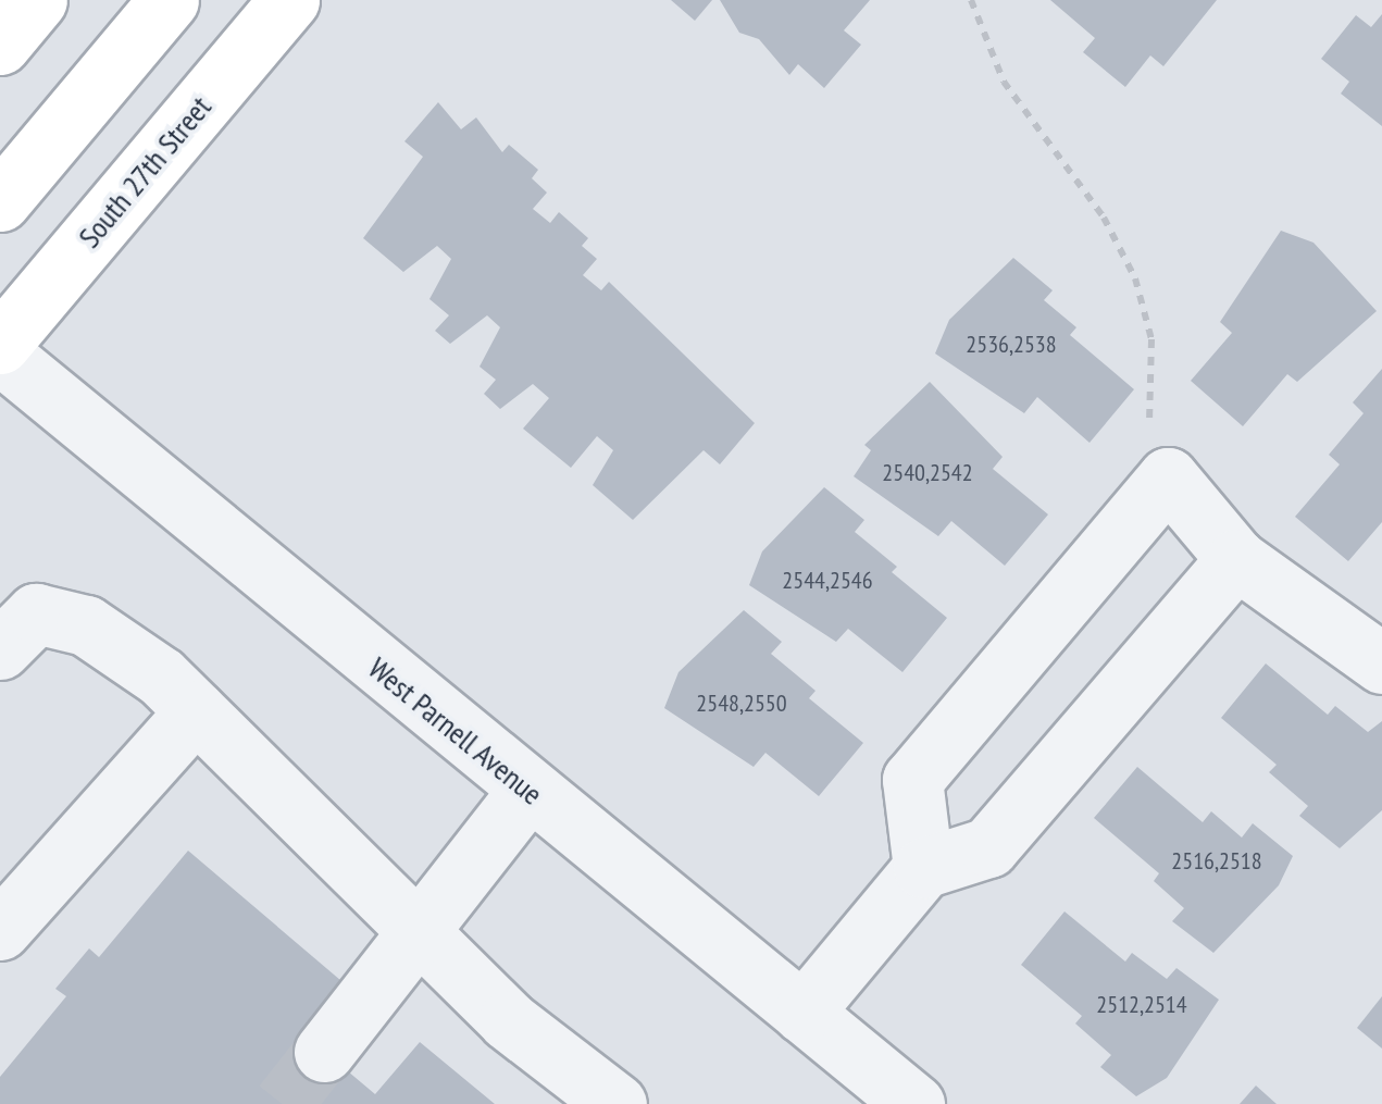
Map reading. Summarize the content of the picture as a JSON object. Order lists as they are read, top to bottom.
{
  "streets": {
    "main road": ["South 27th Street"],
    "street": ["West Parnell Avenue"]
  },
  "house_numbers": [
    "2536,2538",
    "2540,2542",
    "2544,2546",
    "2548,2550",
    "2516,2518",
    "2512,2514"
  ]
}
